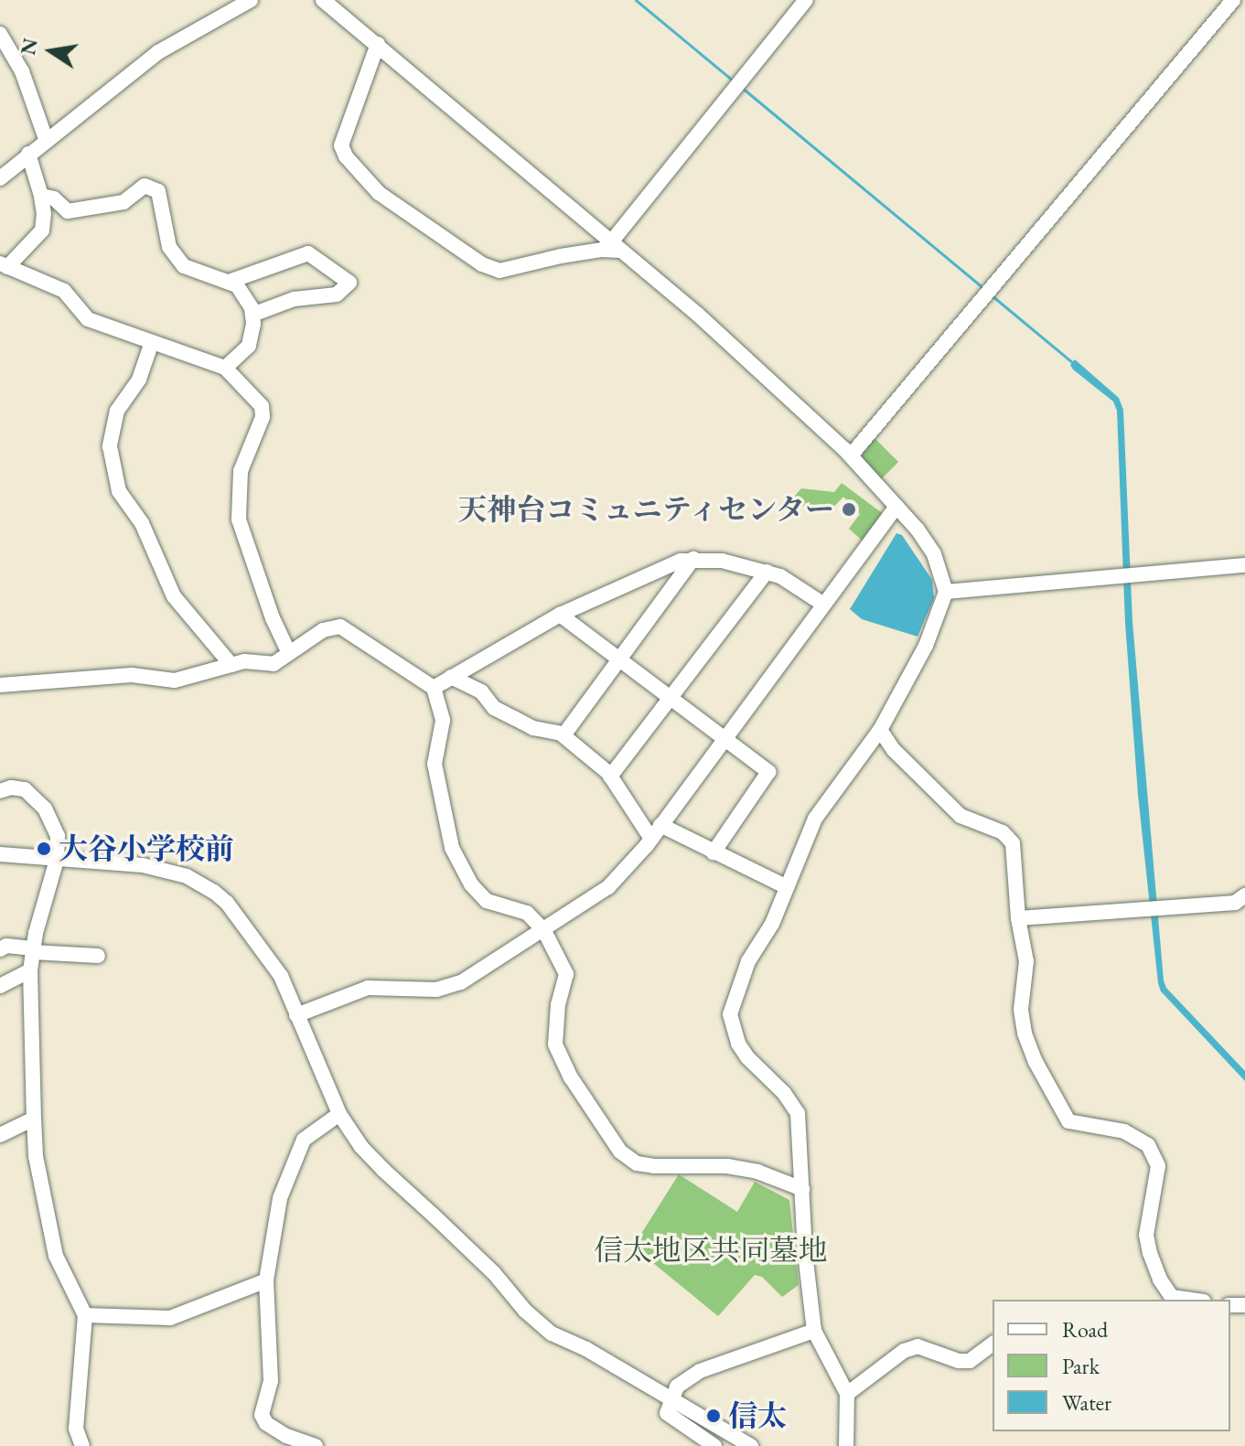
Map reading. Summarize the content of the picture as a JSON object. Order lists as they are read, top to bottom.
{
  "parks": ["信太地区共同墓地"],
  "places": ["天神台コミュニティセンター", "大谷小学校前", "信太"],
  "legend": ["Road", "Park", "Water"],
  "north": "left"
}
